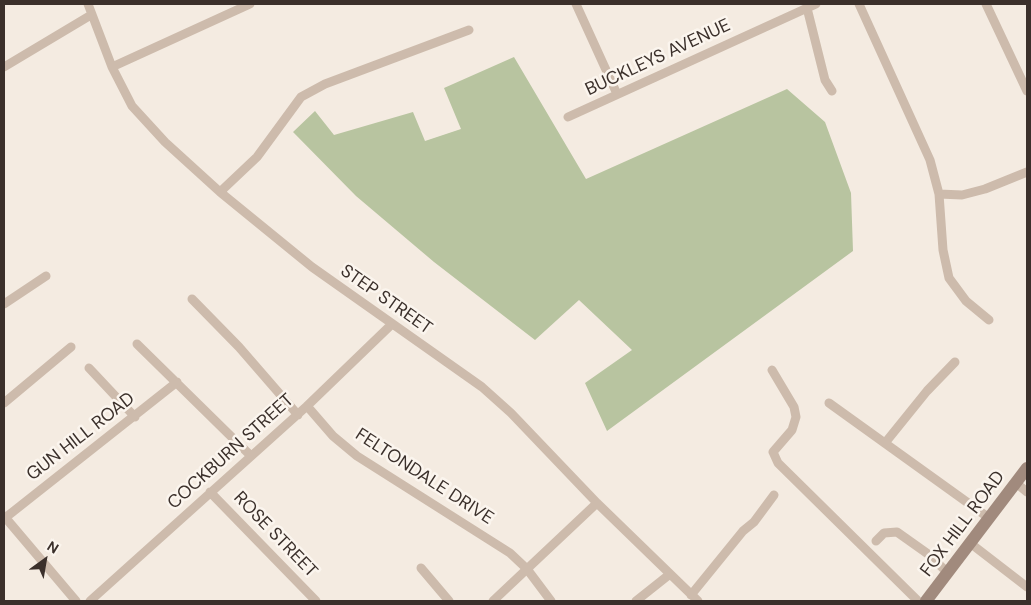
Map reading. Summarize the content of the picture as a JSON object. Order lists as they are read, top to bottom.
{
  "streets": {
    "main road": ["FOX HILL ROAD"],
    "street": [
      "BUCKLEYS AVENUE",
      "STEP STREET",
      "GUN HILL ROAD",
      "COCKBURN STREET",
      "FELTONDALE DRIVE",
      "ROSE STREET"
    ]
  },
  "crossings": [
    ["STEP STREET", "COCKBURN STREET"],
    ["COCKBURN STREET", "FELTONDALE DRIVE"],
    ["COCKBURN STREET", "ROSE STREET"]
  ],
  "north": "top right"
}
